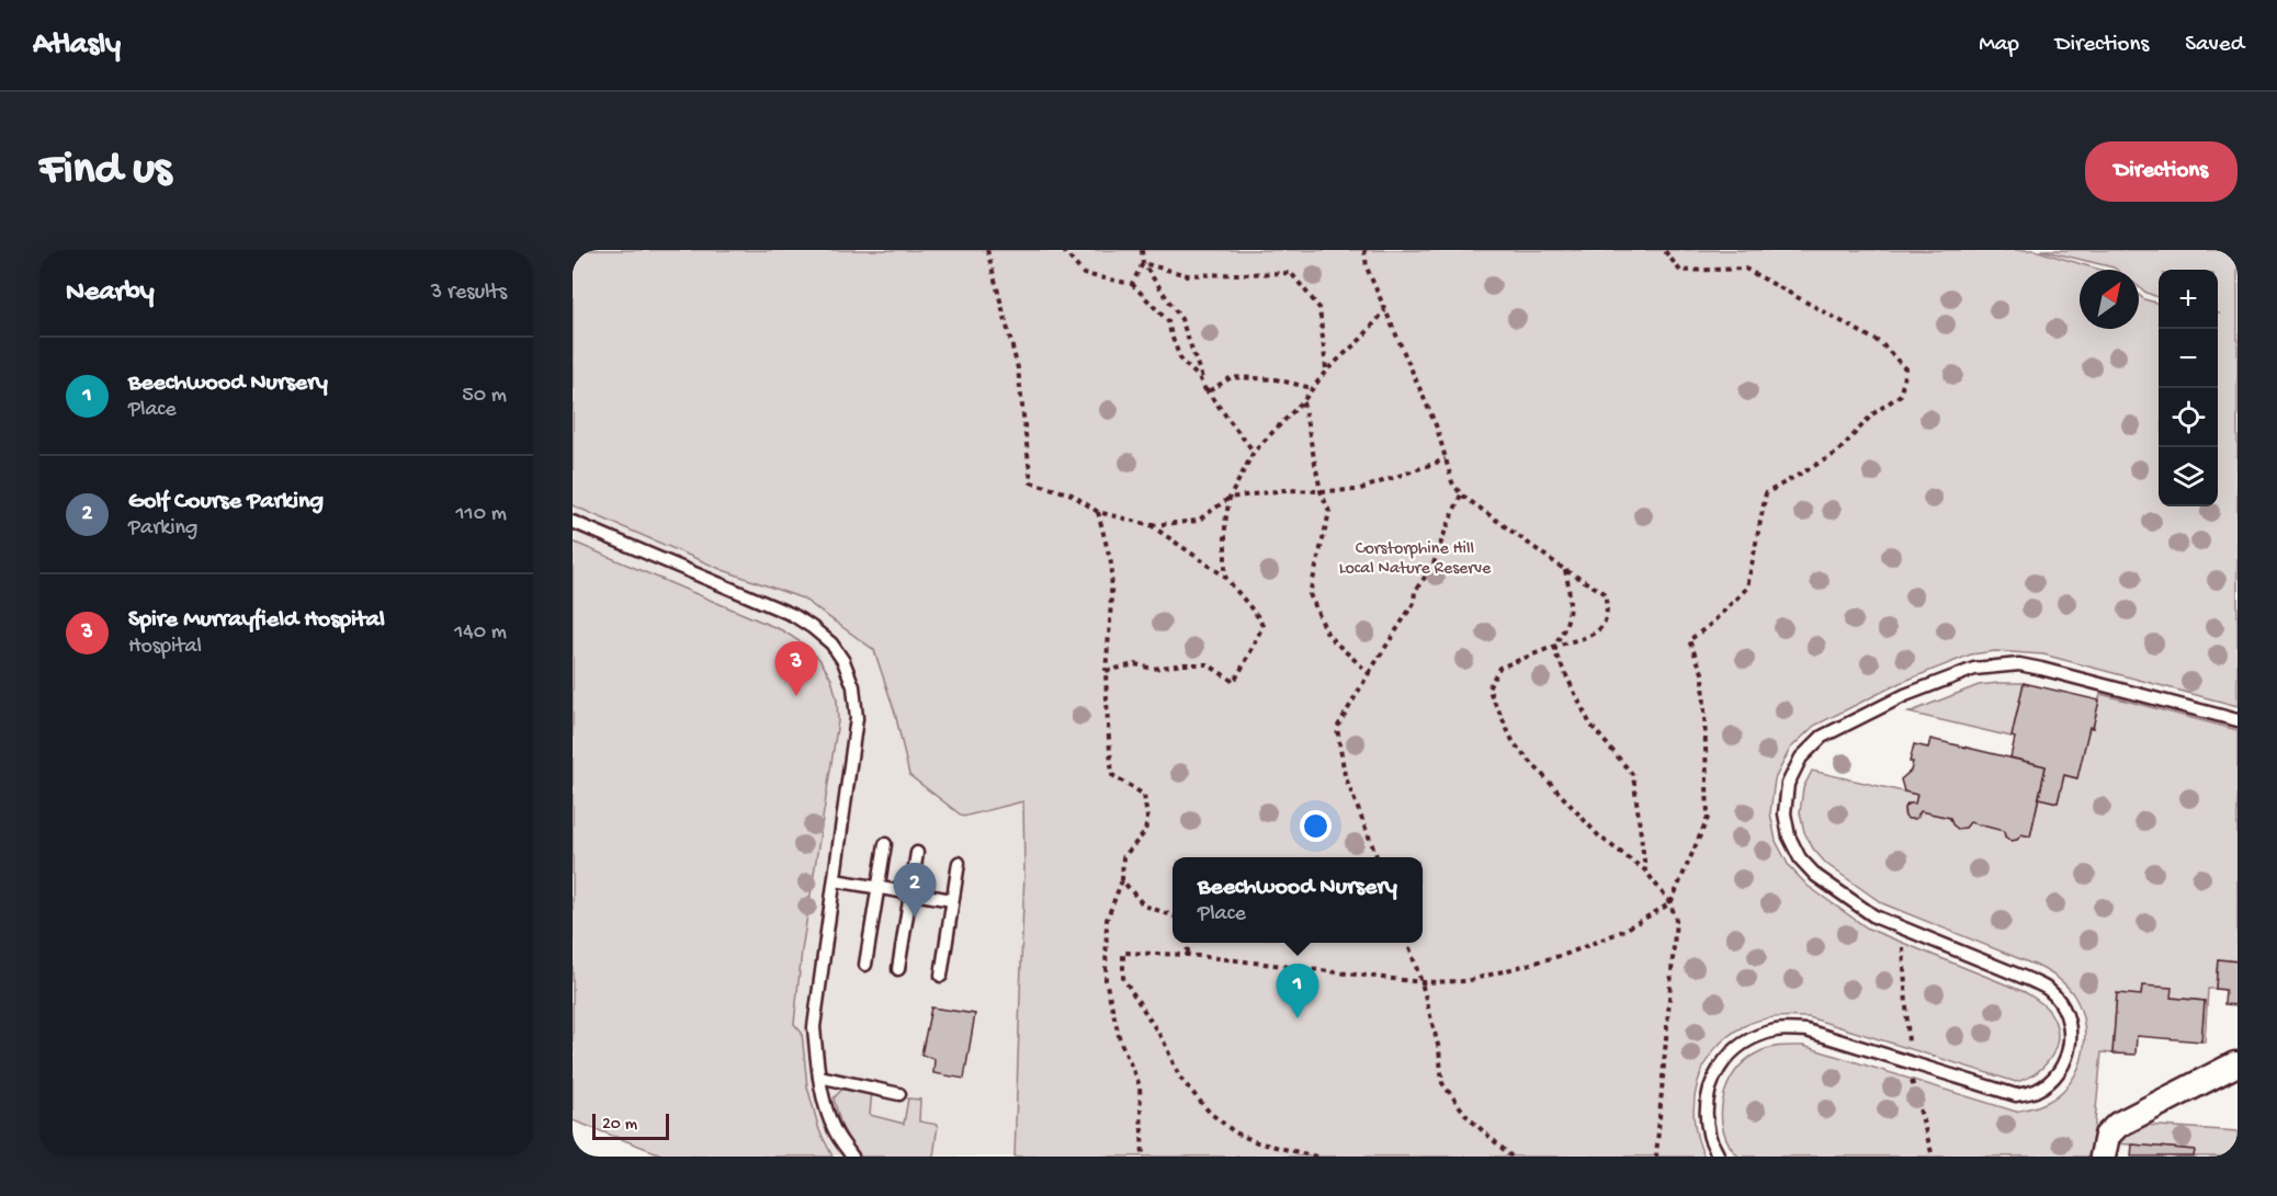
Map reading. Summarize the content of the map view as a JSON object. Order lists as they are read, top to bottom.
{
  "parks": ["Corstorphine Hill Local Nature Reserve"],
  "scale_bar": "20 m",
  "north": "top right",
  "page": {
    "header": "Atlasly",
    "nav": ["Map", "Directions", "Saved"],
    "buttons": "Directions",
    "title": "Find us",
    "heading": ["Nearby", "3 results"],
    "map_buttons": ["+", "−"],
    "list": [
      {
        "mark": "1",
        "name": "Beechwood Nursery",
        "note": "Place",
        "value": "50 m"
      },
      {
        "mark": "2",
        "name": "Golf Course Parking",
        "note": "Parking",
        "value": "110 m"
      },
      {
        "mark": "3",
        "name": "Spire Murrayfield Hospital",
        "note": "Hospital",
        "value": "140 m"
      }
    ],
    "pins": ["3", "2", "1"],
    "popup": ["Beechwood Nursery", "Place"],
    "scale": "20 m"
  }
}
